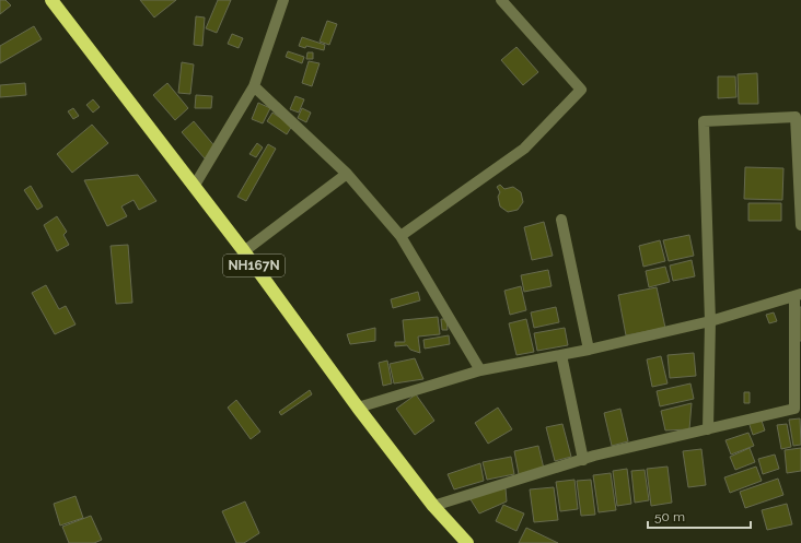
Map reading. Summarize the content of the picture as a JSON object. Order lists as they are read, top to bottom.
{
  "streets": {
    "highway": ["NH167N"]
  },
  "scale_bar": "50 m"
}
